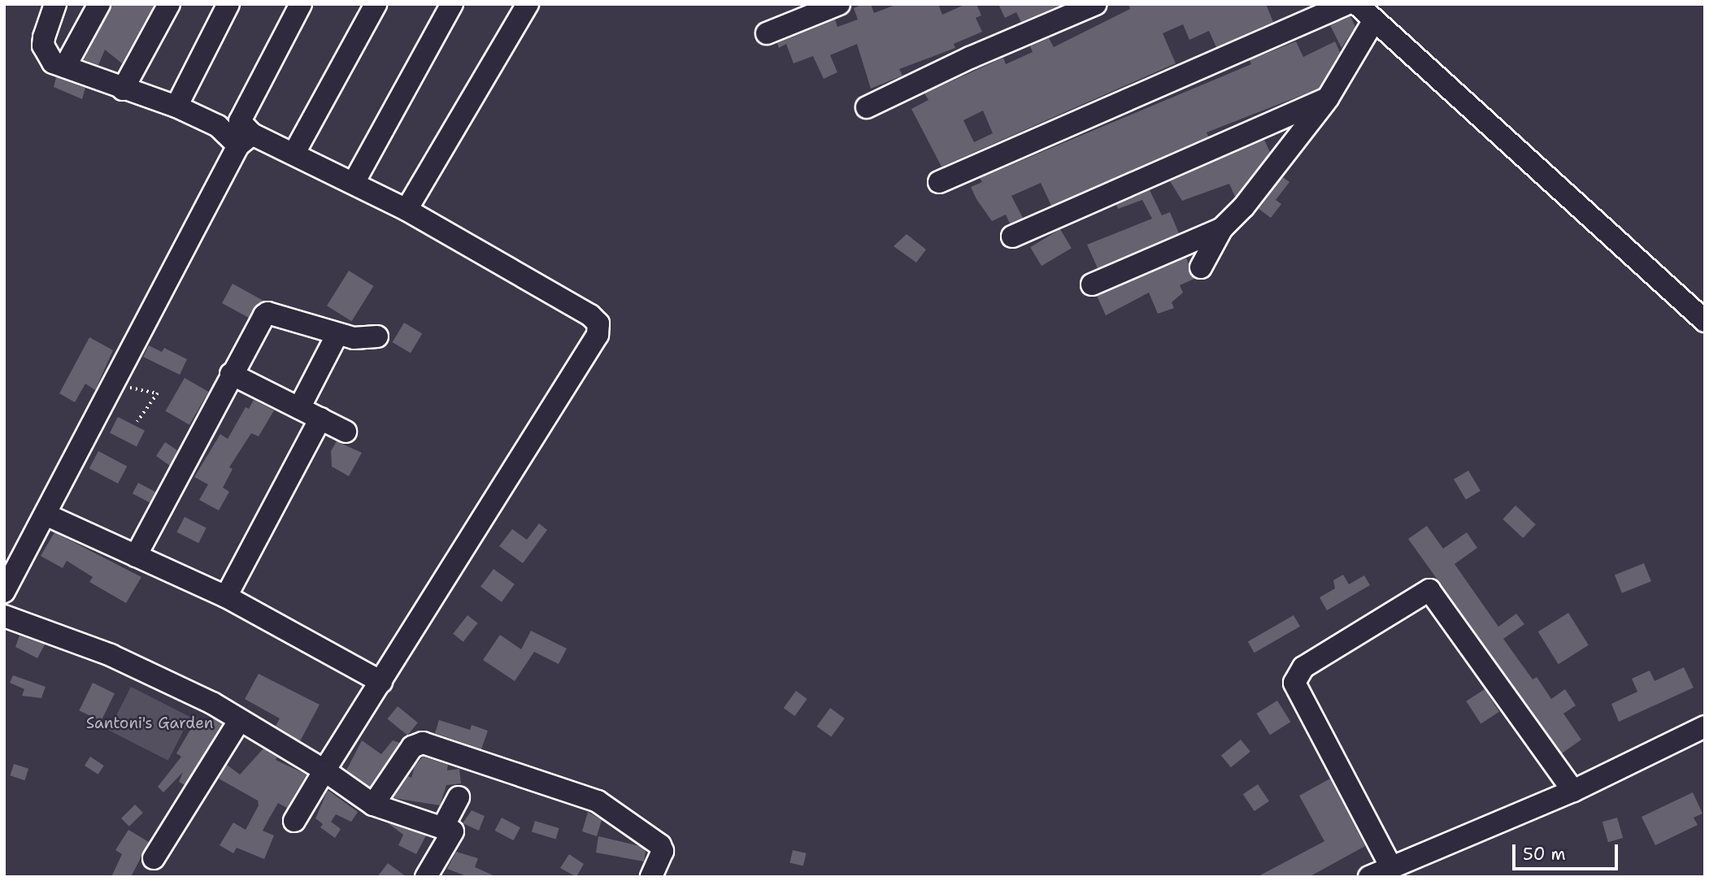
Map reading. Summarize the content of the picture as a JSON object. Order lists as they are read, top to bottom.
{
  "parks": ["Santoni's Garden"],
  "scale_bar": "50 m"
}
